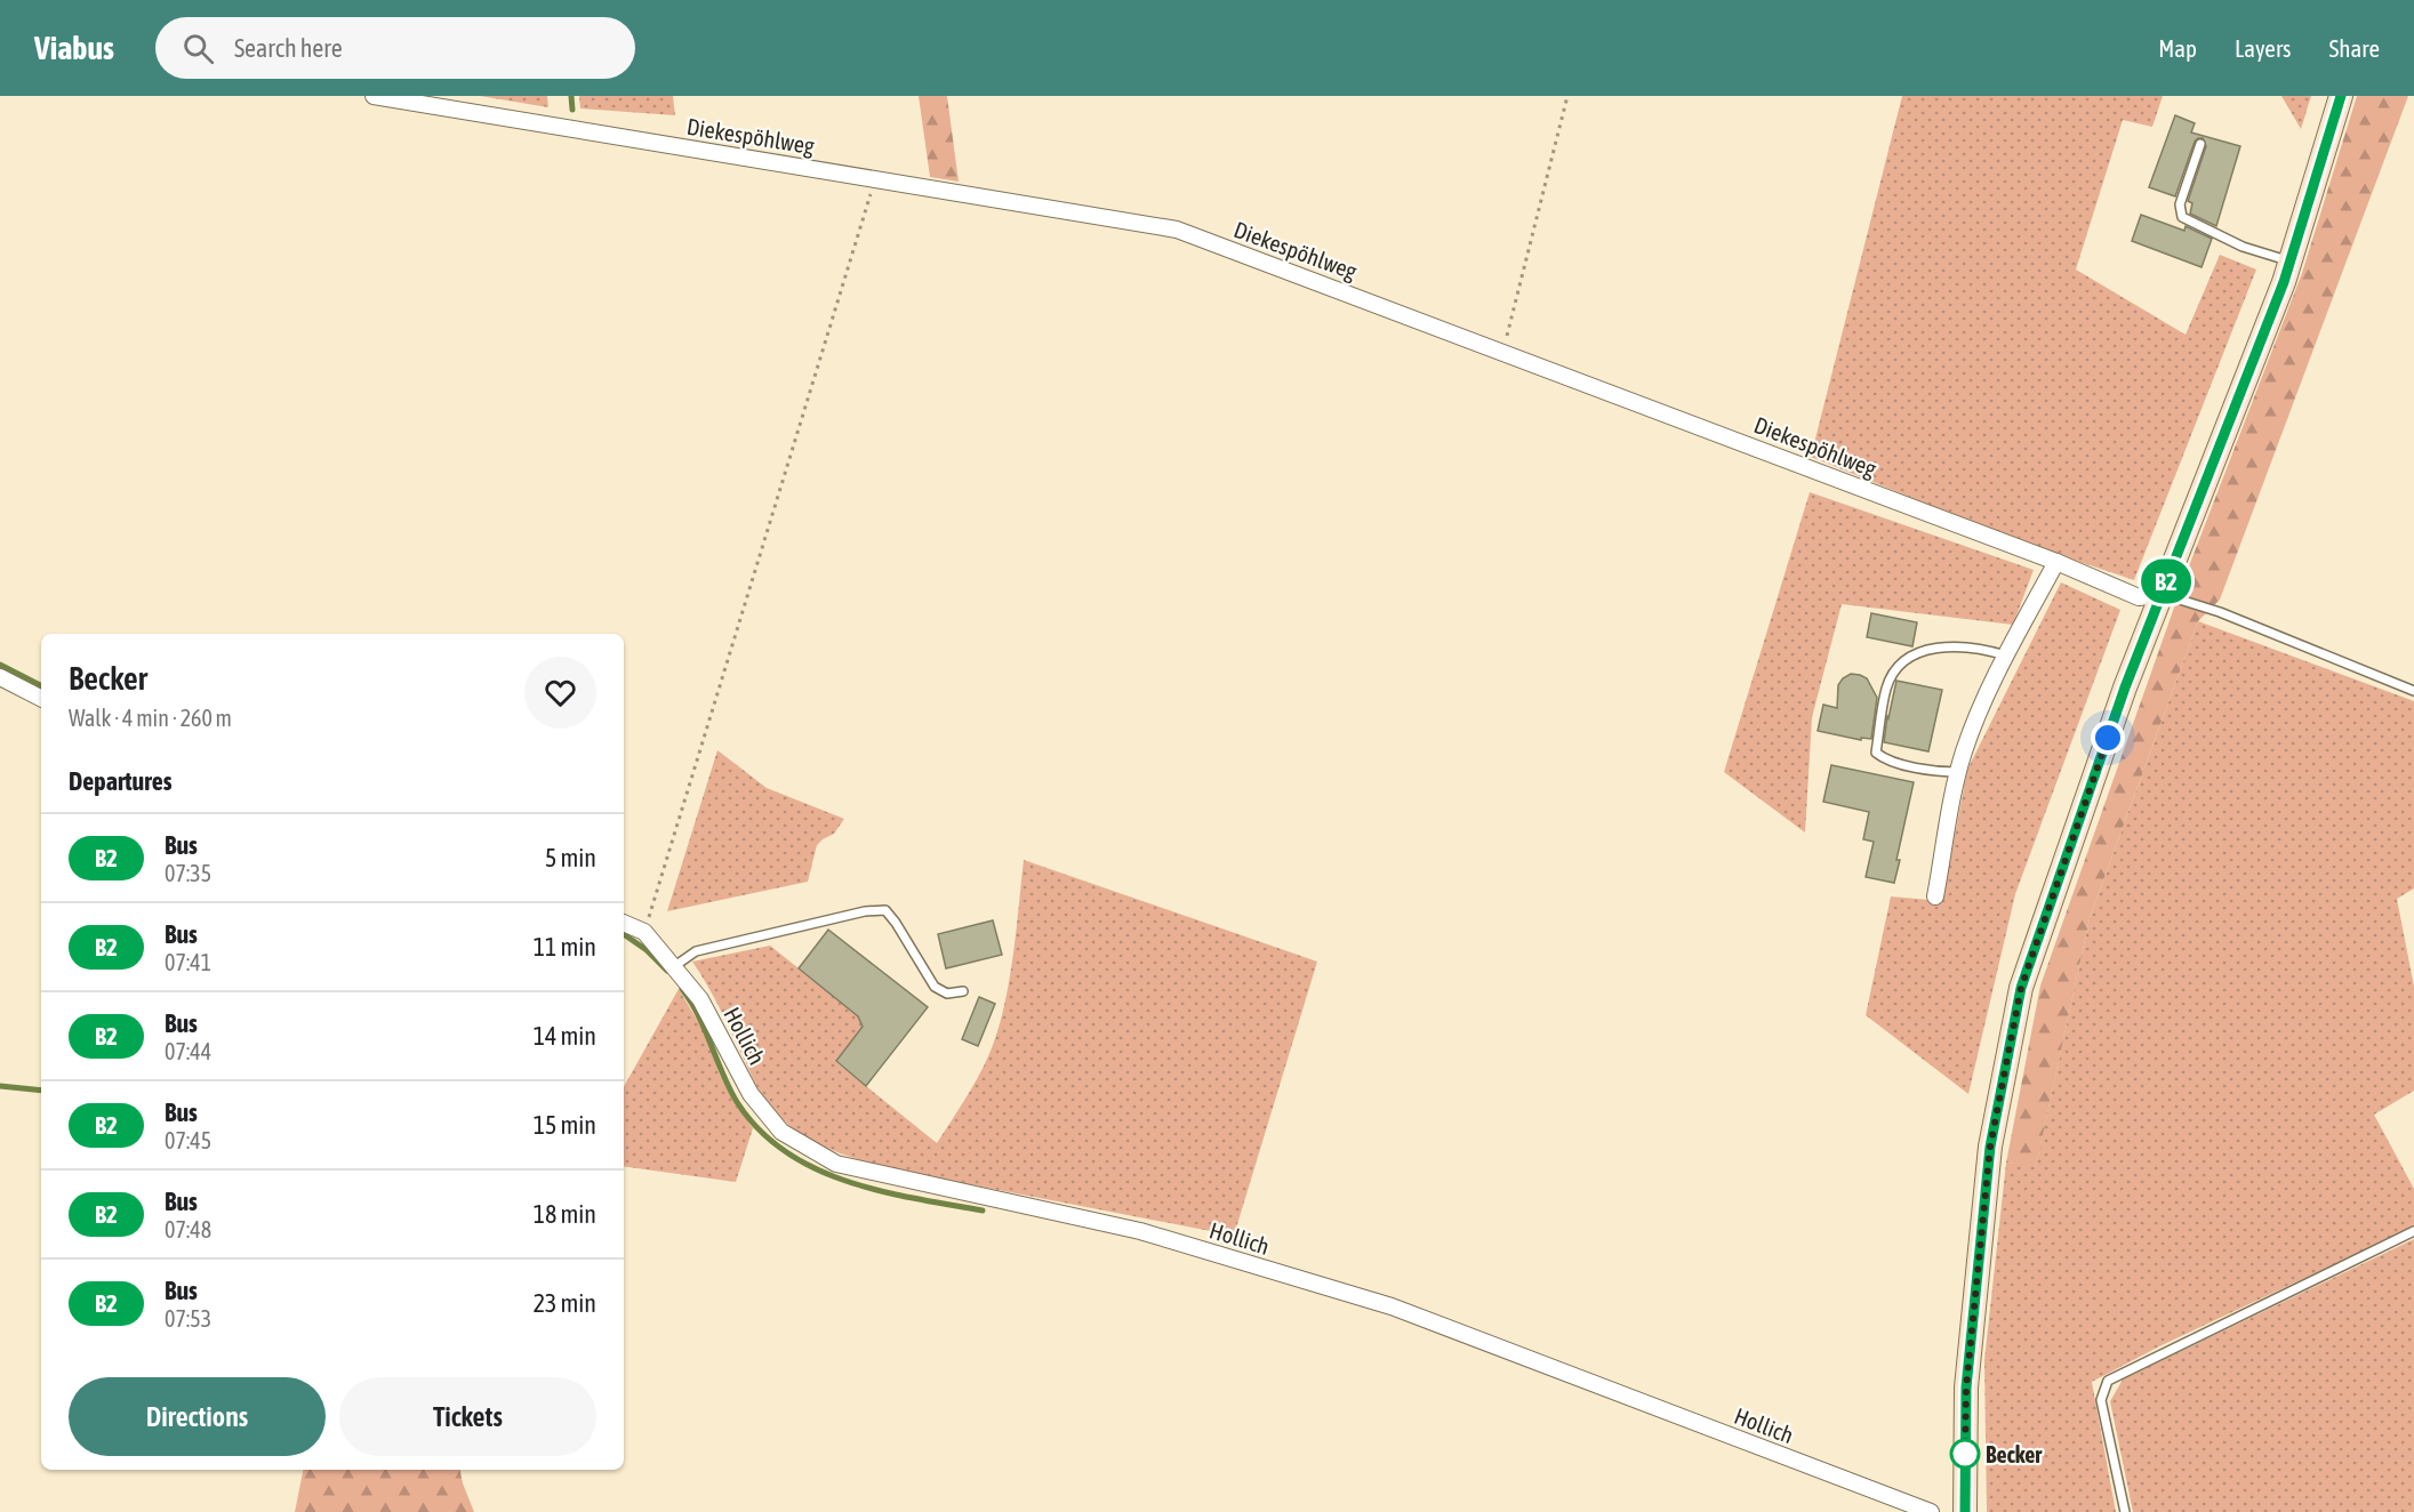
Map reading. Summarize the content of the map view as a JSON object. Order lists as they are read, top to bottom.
{
  "streets": {
    "street": ["Diekespöhlweg", "Hollich"]
  },
  "places": ["Becker"],
  "lines": ["bus line B2"],
  "page": {
    "header": "Viabus",
    "search": "Search here",
    "nav": ["Map", "Layers", "Share"],
    "on_map": "B2",
    "heading": [
      ["Becker", "Walk · 4 min · 260 m"],
      "Departures"
    ],
    "list": [
      {
        "mark": "B2",
        "name": "Bus",
        "note": "07:35",
        "value": "5 min"
      },
      {
        "mark": "B2",
        "name": "Bus",
        "note": "07:41",
        "value": "11 min"
      },
      {
        "mark": "B2",
        "name": "Bus",
        "note": "07:44",
        "value": "14 min"
      },
      {
        "mark": "B2",
        "name": "Bus",
        "note": "07:45",
        "value": "15 min"
      },
      {
        "mark": "B2",
        "name": "Bus",
        "note": "07:48",
        "value": "18 min"
      },
      {
        "mark": "B2",
        "name": "Bus",
        "note": "07:53",
        "value": "23 min"
      }
    ],
    "buttons": ["Directions", "Tickets"]
  }
}
